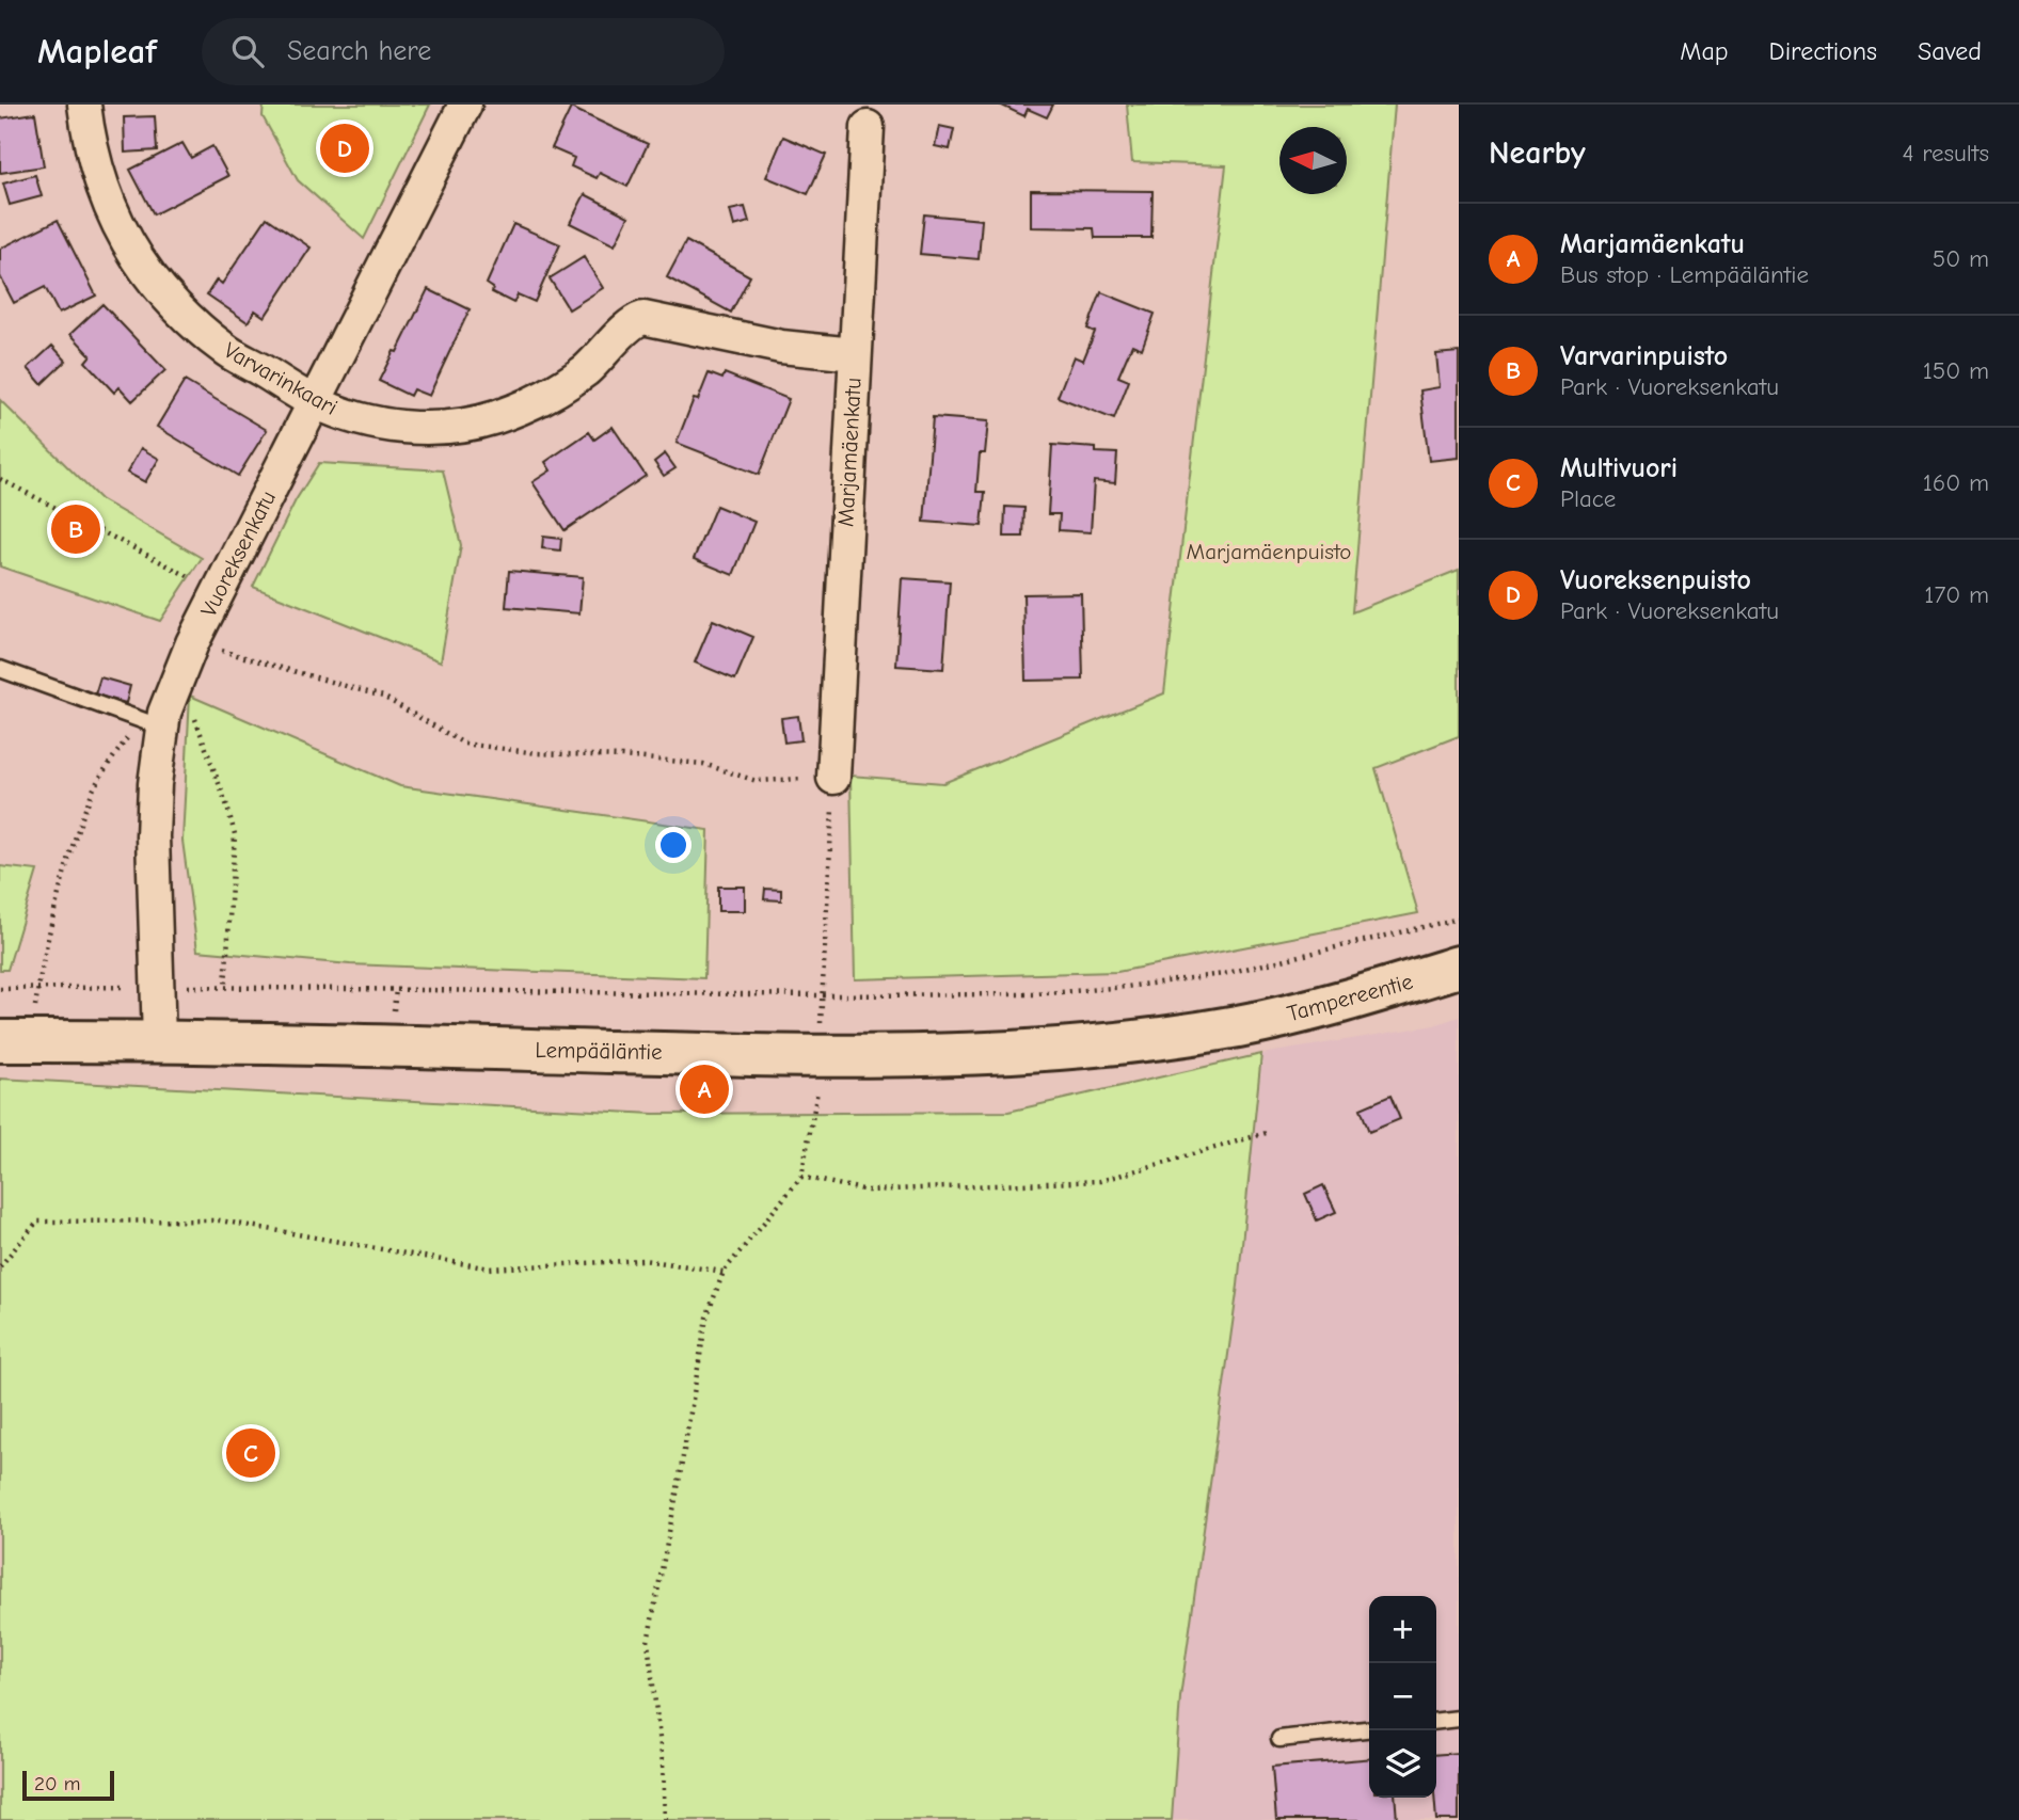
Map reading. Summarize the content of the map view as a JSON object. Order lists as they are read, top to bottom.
{
  "streets": {
    "main road": ["Tampereentie", "Lempääläntie"],
    "street": ["Varvarinkaari", "Marjamäenkatu", "Vuoreksenkatu"]
  },
  "crossings": [
    ["Varvarinkaari", "Marjamäenkatu"],
    ["Varvarinkaari", "Vuoreksenkatu"],
    ["Vuoreksenkatu", "Lempääläntie"],
    ["Tampereentie", "Lempääläntie"]
  ],
  "parks": ["Marjamäenpuisto"],
  "scale_bar": "20 m",
  "north": "left",
  "page": {
    "header": "Mapleaf",
    "search": "Search here",
    "nav": ["Map", "Directions", "Saved"],
    "heading": ["Nearby", "4 results"],
    "pins": [
      "D",
      "B",
      "A",
      "C"
    ],
    "list": [
      {
        "mark": "A",
        "name": "Marjamäenkatu",
        "note": "Bus stop · Lempääläntie",
        "value": "50 m"
      },
      {
        "mark": "B",
        "name": "Varvarinpuisto",
        "note": "Park · Vuoreksenkatu",
        "value": "150 m"
      },
      {
        "mark": "C",
        "name": "Multivuori",
        "note": "Place",
        "value": "160 m"
      },
      {
        "mark": "D",
        "name": "Vuoreksenpuisto",
        "note": "Park · Vuoreksenkatu",
        "value": "170 m"
      }
    ],
    "map_buttons": ["+", "−"],
    "scale": "20 m"
  }
}
